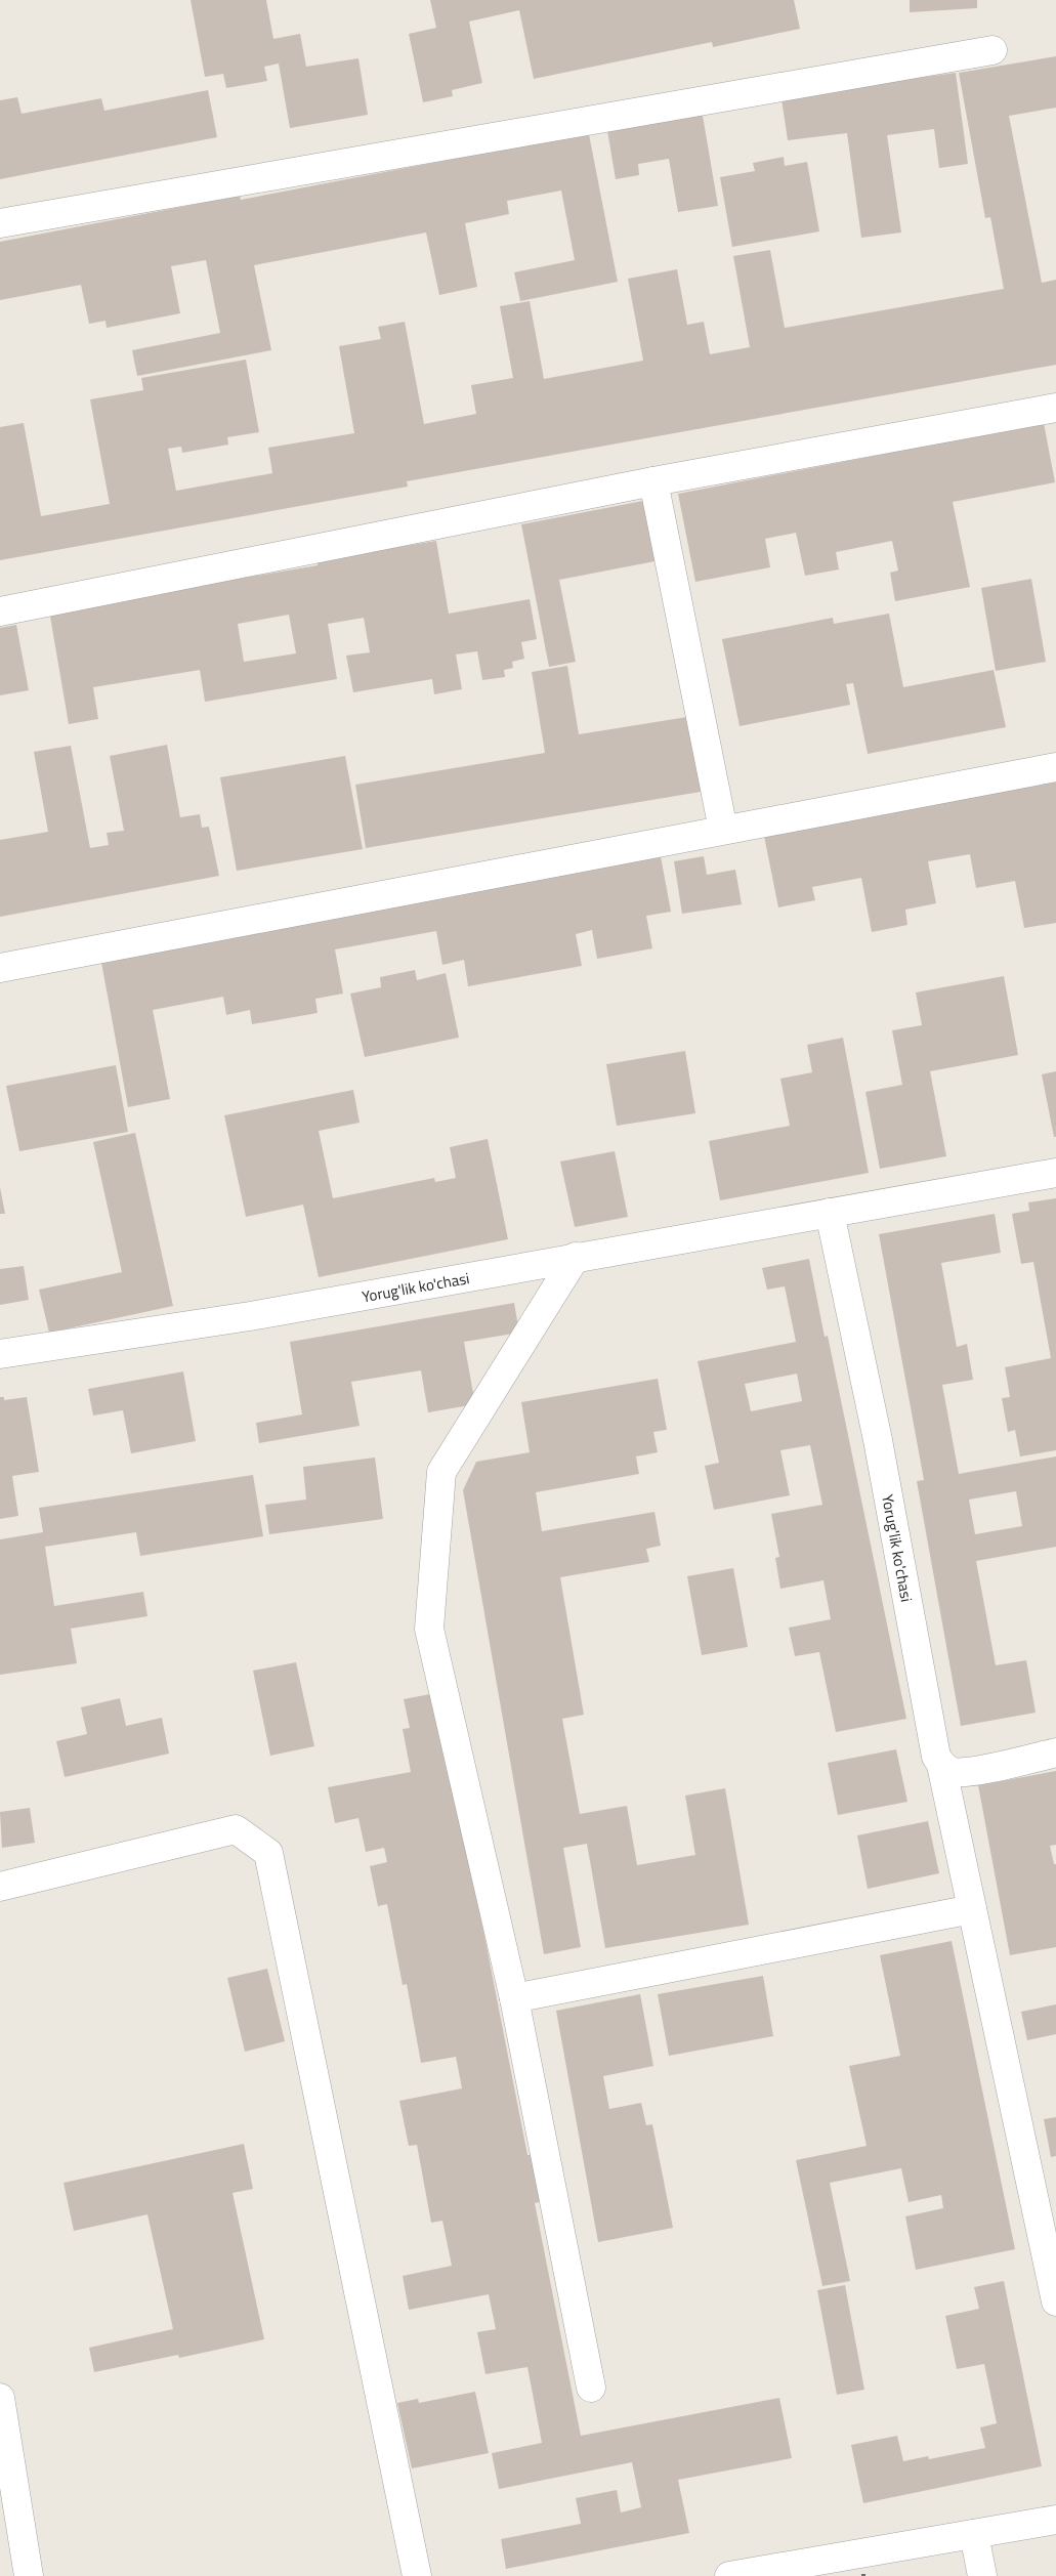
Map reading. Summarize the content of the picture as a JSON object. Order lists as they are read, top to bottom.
{
  "streets": {
    "street": ["Yorug'lik ko'chasi"]
  }
}
